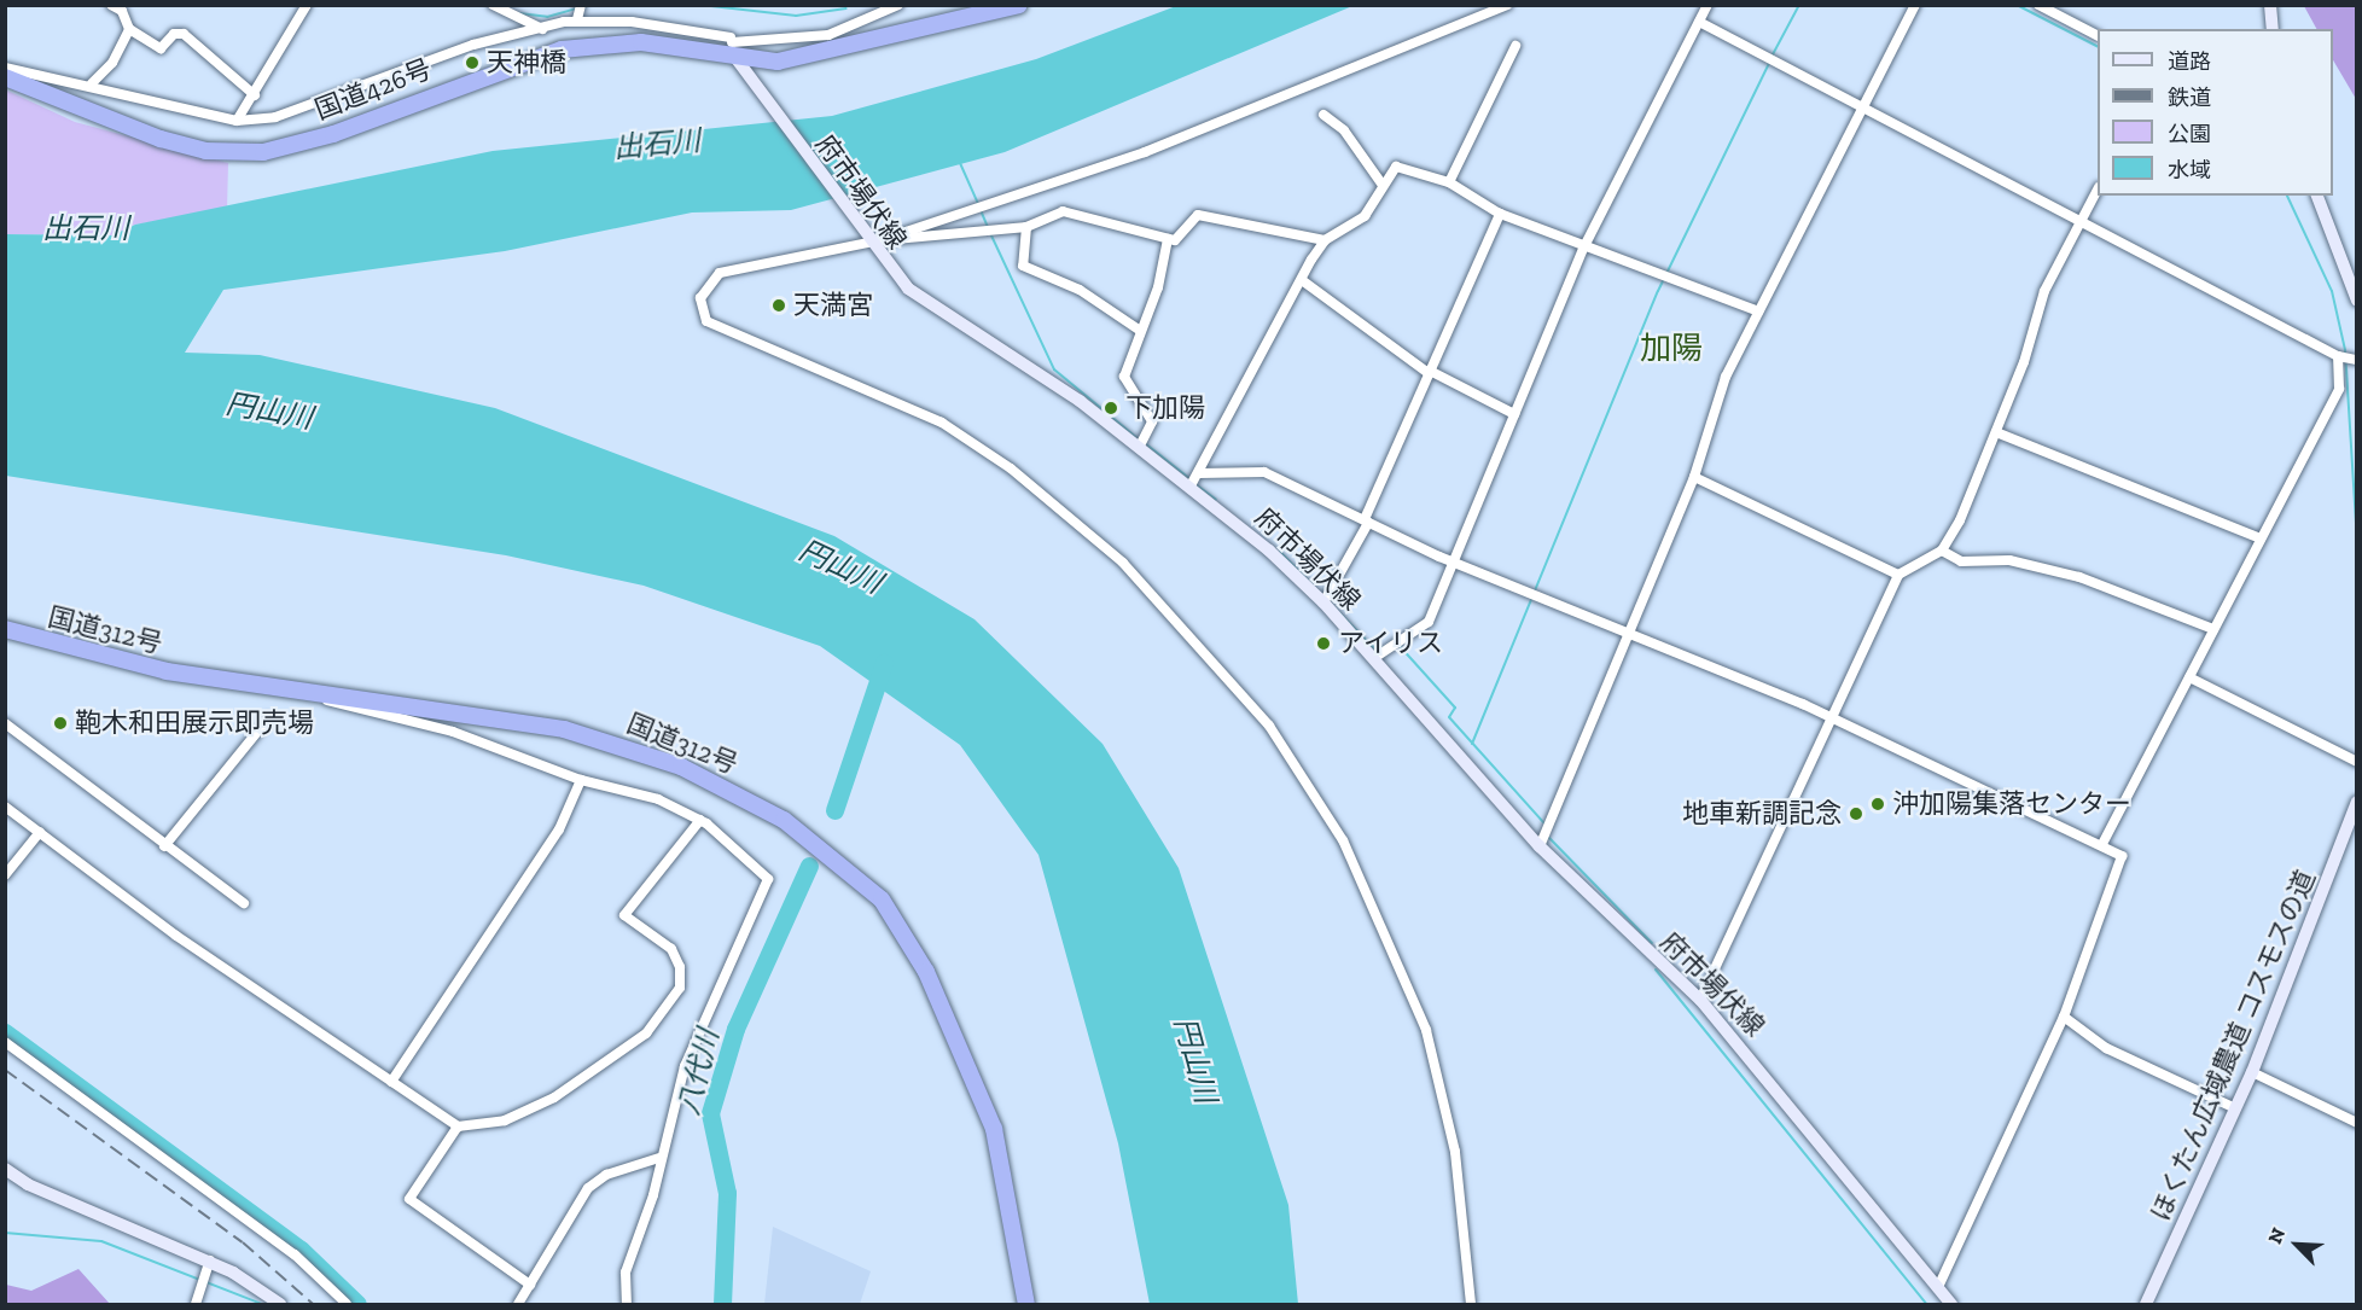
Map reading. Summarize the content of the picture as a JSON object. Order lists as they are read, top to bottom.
{
  "streets": {
    "highway": ["国道426号", "国道312号"],
    "main road": ["府市場伏線", "ほくたん広域農道 コスモスの道"]
  },
  "crossings": [
    ["国道426号", "府市場伏線"]
  ],
  "districts": ["加陽"],
  "water": ["出石川", "円山川", "八代川"],
  "places": [
    "天神橋",
    "天満宮",
    "下加陽",
    "アイリス",
    "鞄木和田展示即売場",
    "沖加陽集落センター",
    "地車新調記念"
  ],
  "legend": [
    "道路",
    "鉄道",
    "公園",
    "水域"
  ],
  "north": "top left"
}
